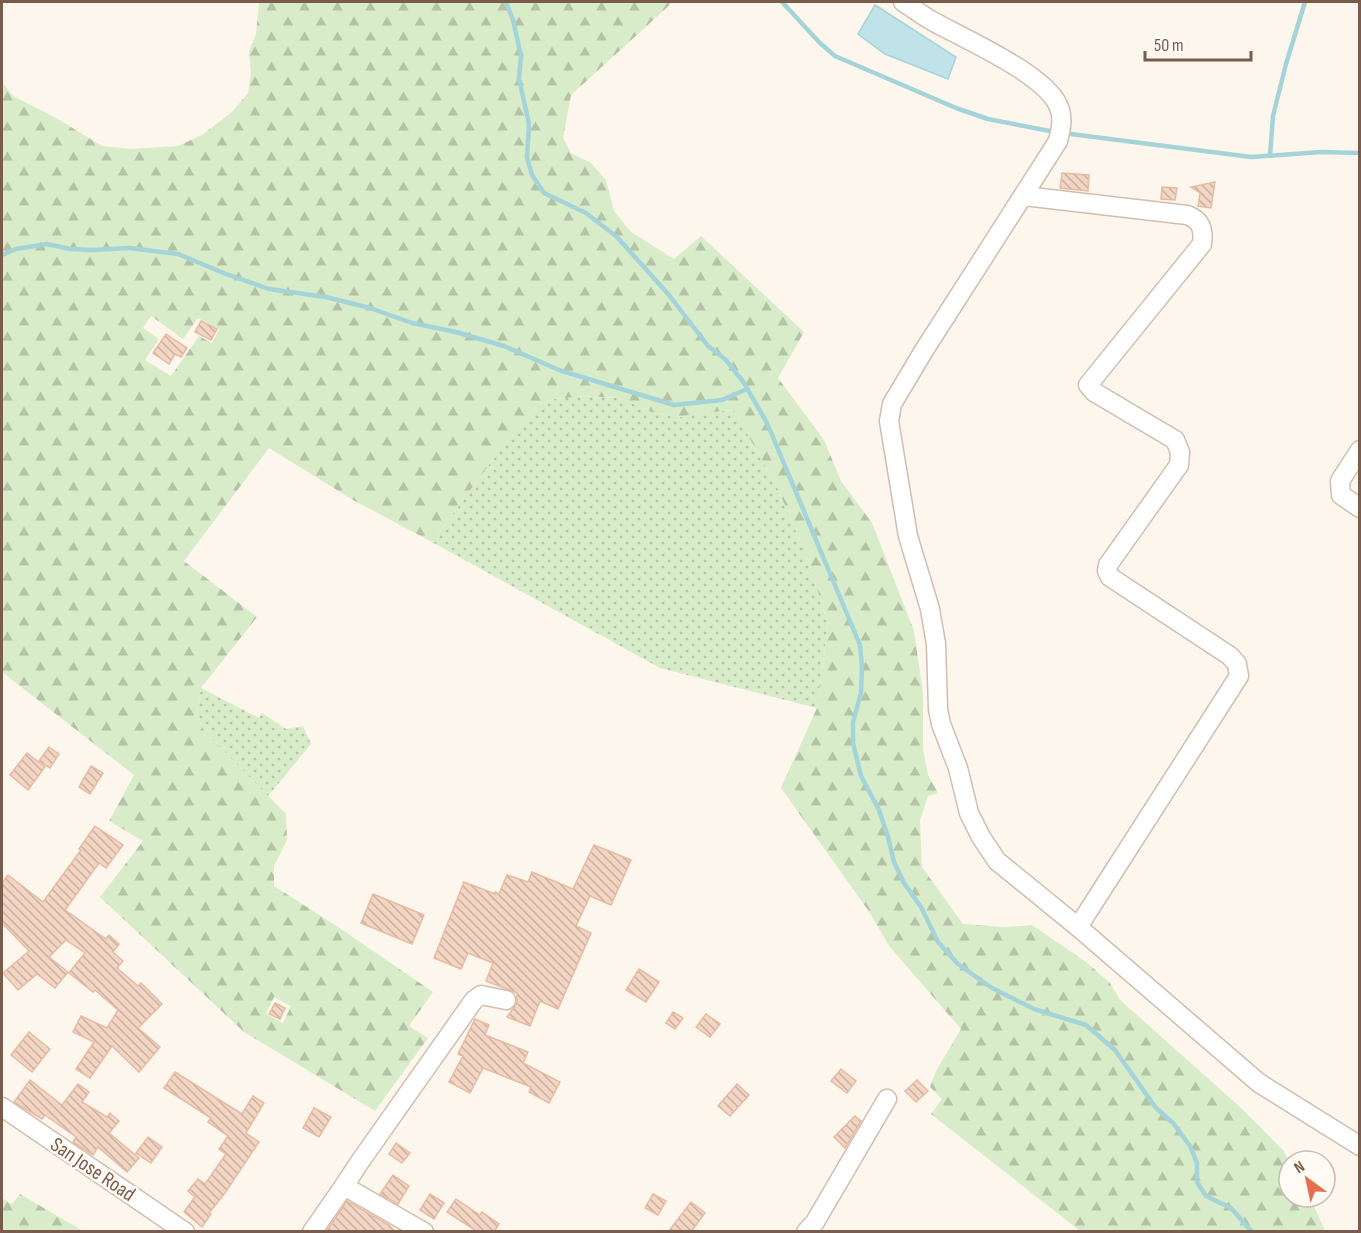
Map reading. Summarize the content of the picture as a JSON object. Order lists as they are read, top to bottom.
{
  "streets": {
    "street": ["San Jose Road"]
  },
  "scale_bar": "50 m",
  "north": "top left"
}
